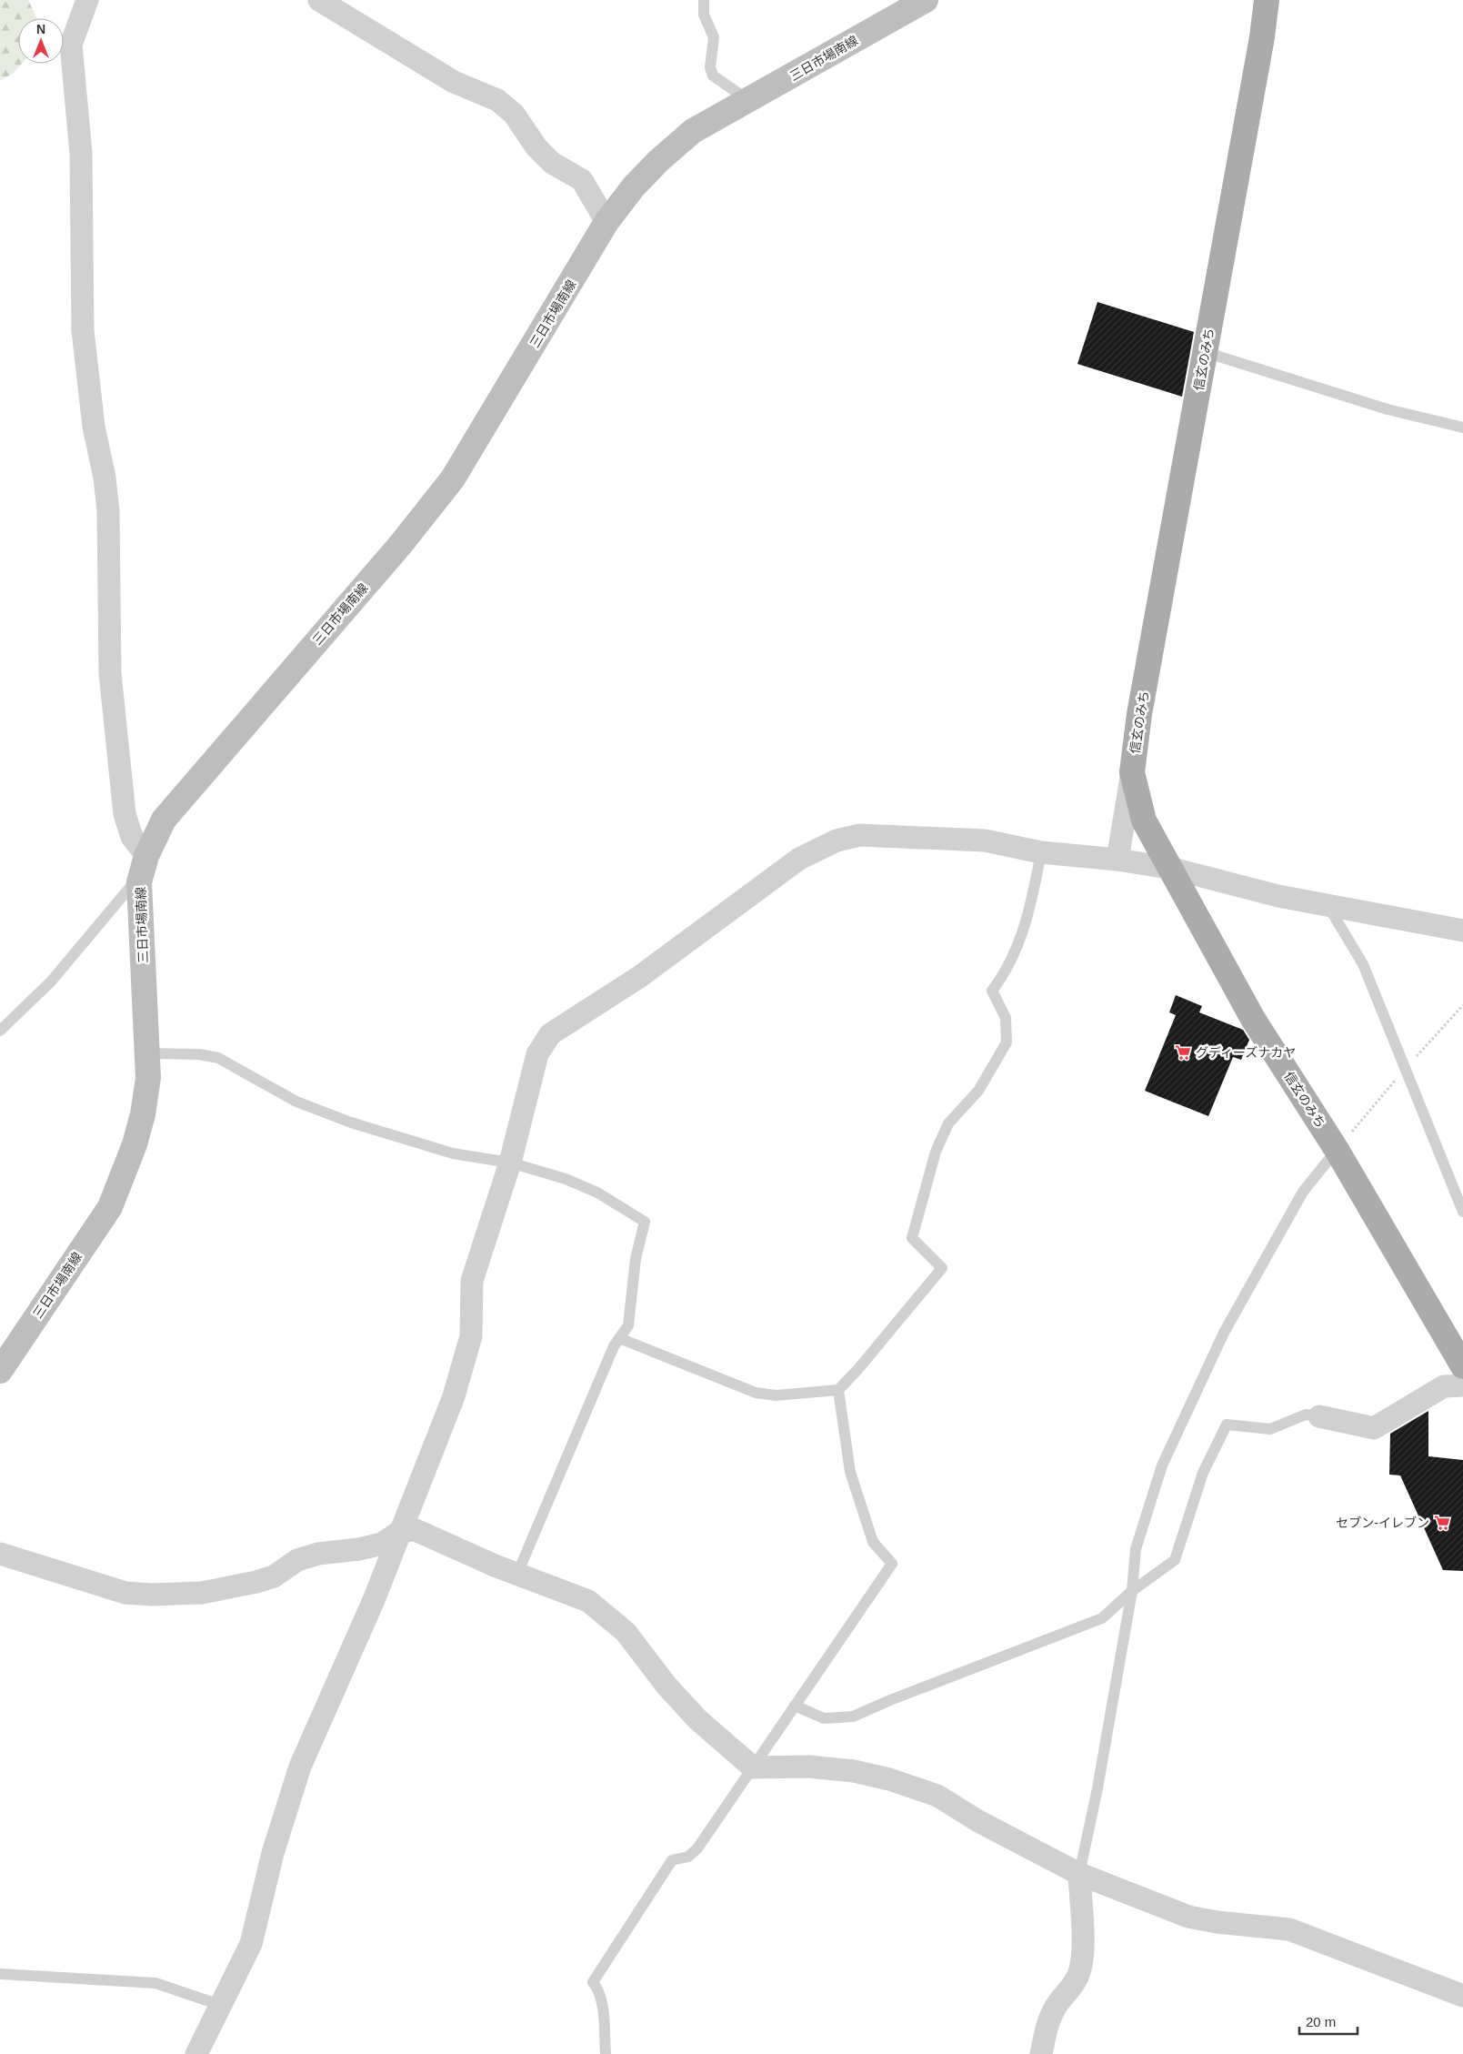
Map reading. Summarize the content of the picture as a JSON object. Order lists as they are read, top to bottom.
{
  "streets": {
    "main road": ["三日市場南線", "信玄のみち"]
  },
  "places": {
    "supermarket": ["グディーズナカヤ", "セブン-イレブン"]
  },
  "scale_bar": "20 m",
  "north": "top"
}
